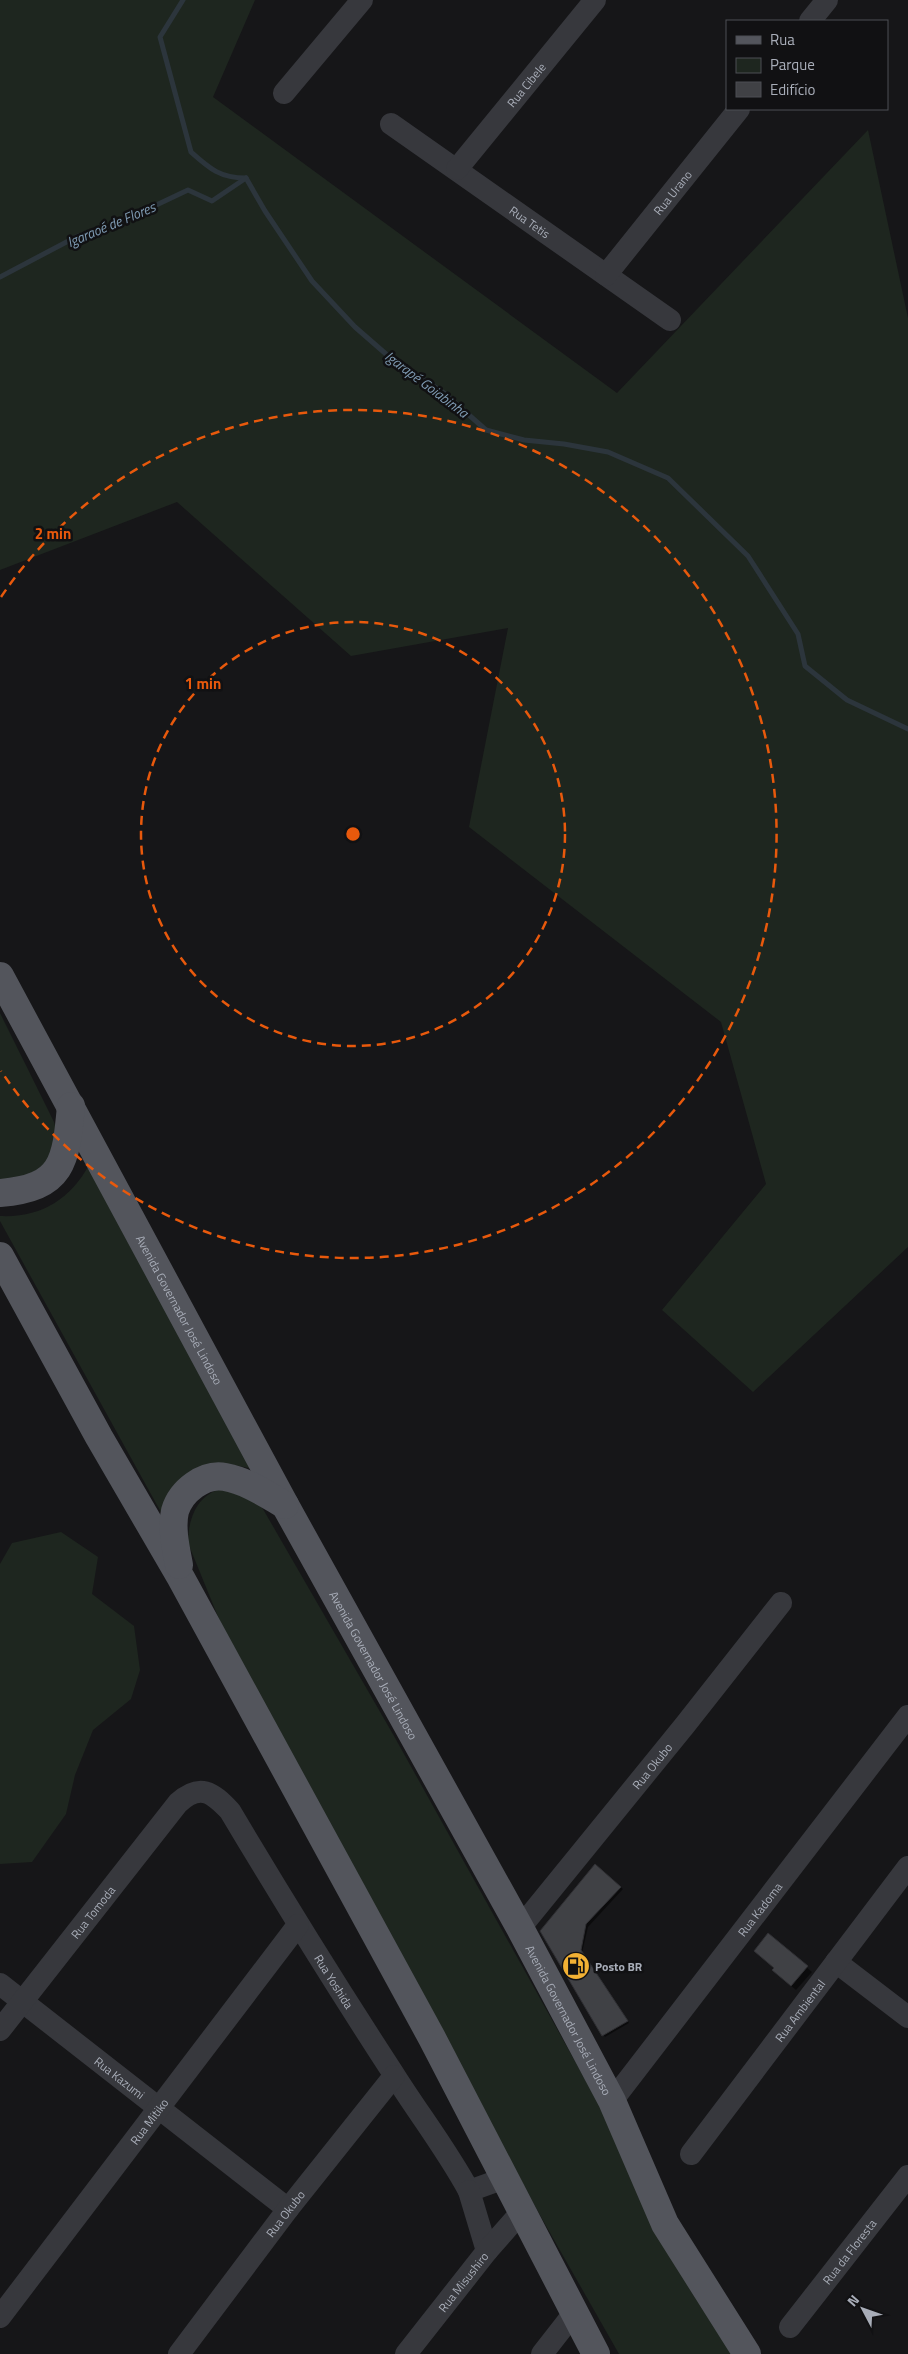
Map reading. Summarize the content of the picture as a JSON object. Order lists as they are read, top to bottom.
{
  "streets": {
    "main road": ["Avenida Governador José Lindoso"],
    "street": [
      "Rua Cibele",
      "Rua Urano",
      "Rua Tetis",
      "Rua Okubo",
      "Rua Kadoma",
      "Rua Tomoda",
      "Rua Yoshida",
      "Rua Ambiental",
      "Rua Kazumi",
      "Rua Mitiko",
      "Rua da Floresta",
      "Rua Misushiro"
    ]
  },
  "crossings": [
    ["Rua Cibele", "Rua Tetis"],
    ["Rua Urano", "Rua Tetis"],
    ["Avenida Governador José Lindoso", "Rua Okubo"],
    ["Avenida Governador José Lindoso", "Rua Kadoma"],
    ["Rua Okubo", "Rua Yoshida"],
    ["Rua Okubo", "Rua Kazumi"],
    ["Rua Tomoda", "Rua Yoshida"],
    ["Rua Tomoda", "Rua Kazumi"],
    ["Rua Yoshida", "Rua Mitiko"],
    ["Rua Yoshida", "Rua Misushiro"],
    ["Rua Kazumi", "Rua Mitiko"]
  ],
  "water": ["Igaraoé de Flores", "Igarapé Goiabinha"],
  "places": {
    "fuel station": ["Posto BR"]
  },
  "legend": ["Rua", "Parque", "Edifício"],
  "north": "top left",
  "rings": ["2 min", "1 min"]
}
